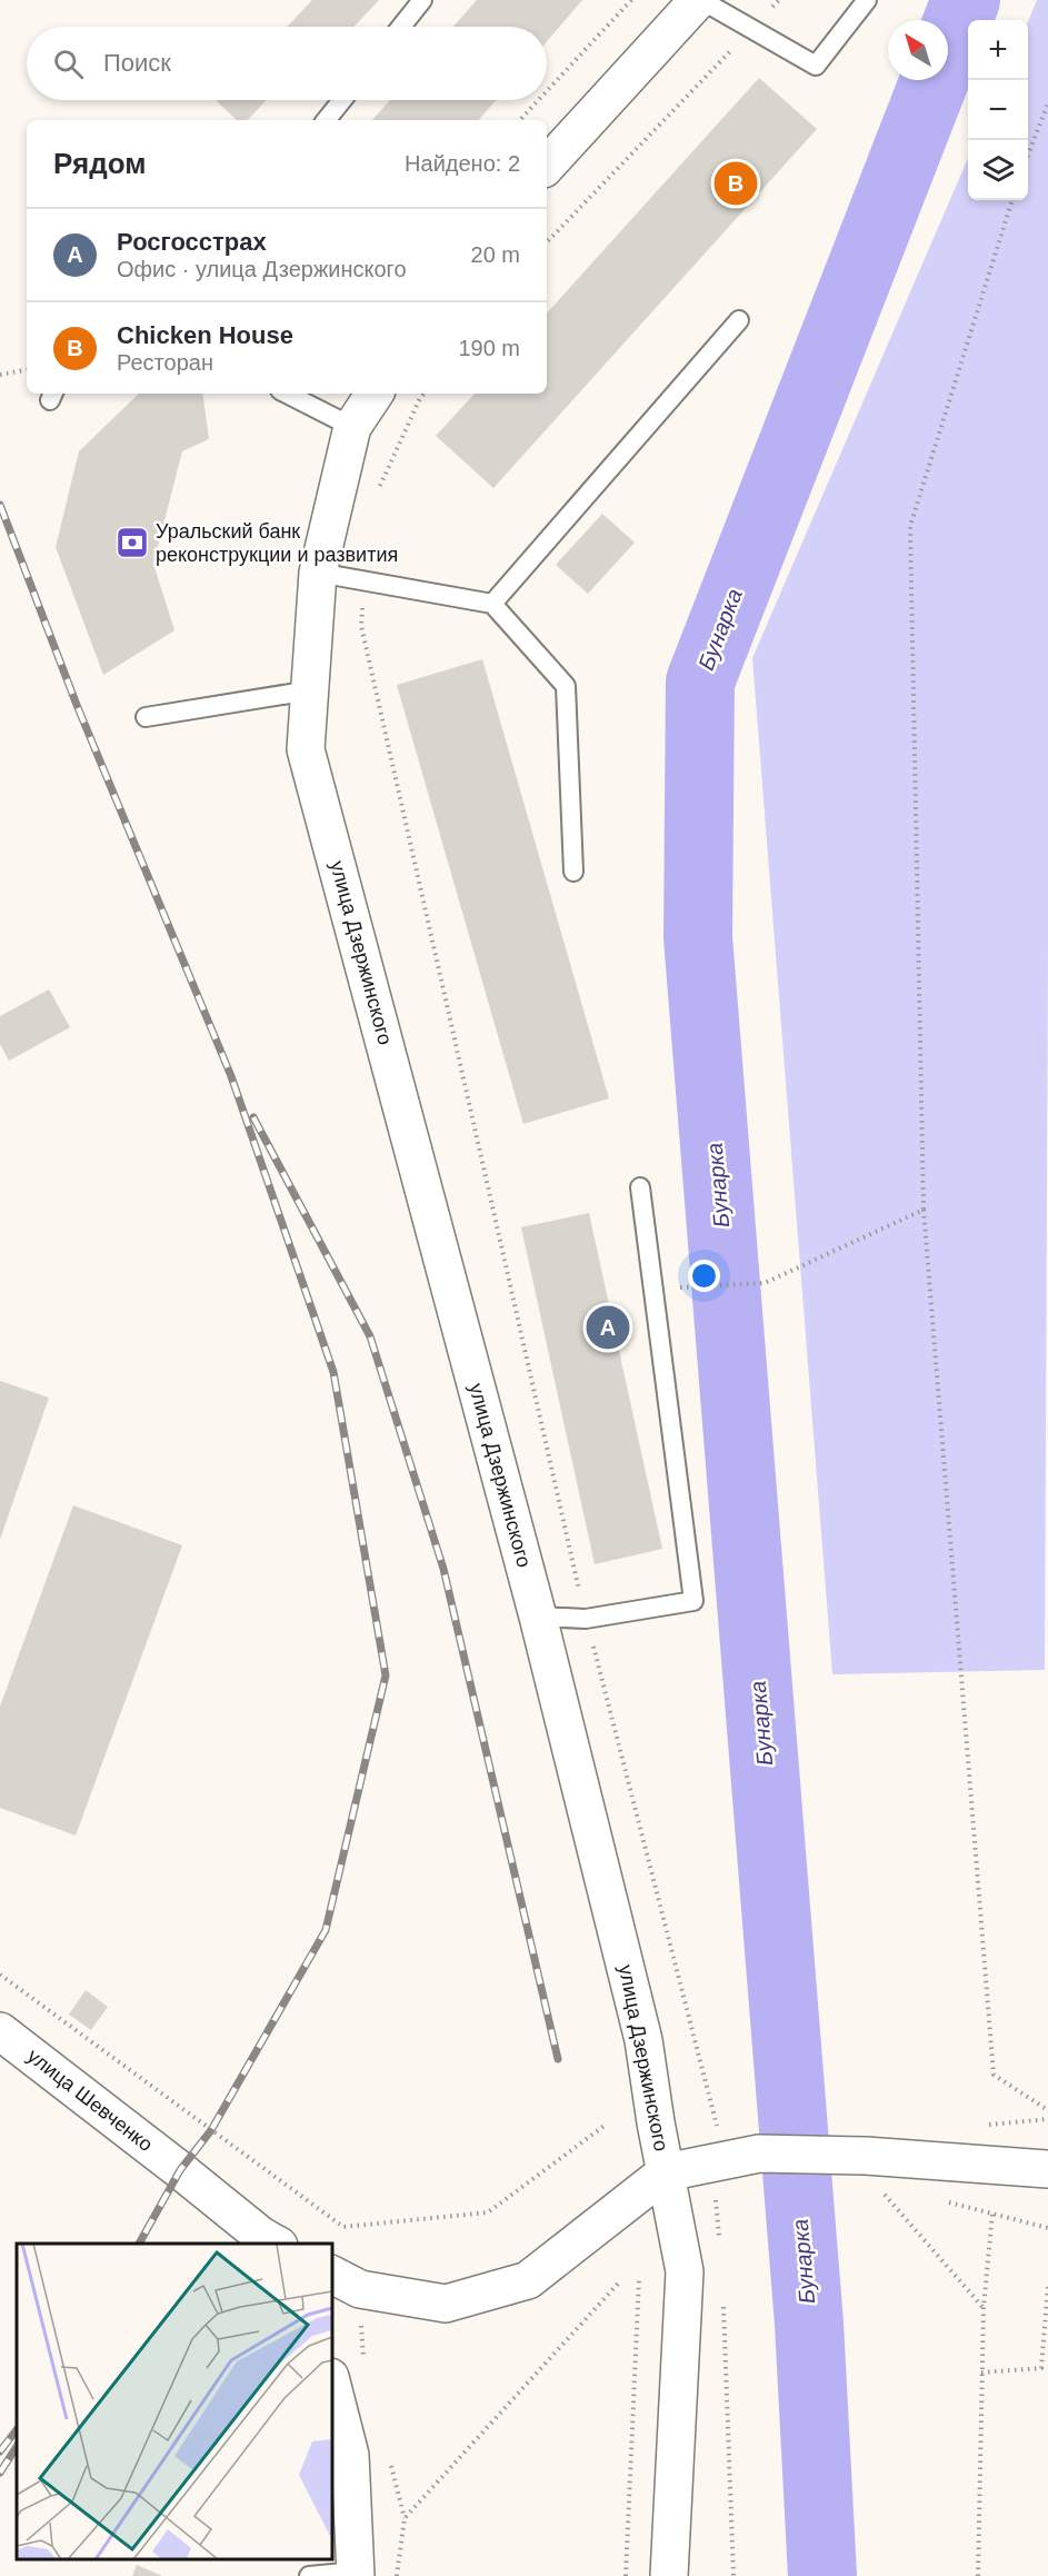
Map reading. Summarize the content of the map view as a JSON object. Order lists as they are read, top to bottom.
{
  "streets": {
    "main road": ["улица Дзержинского", "улица Шевченко"]
  },
  "water": ["Бунарка"],
  "places": {
    "bank": ["Уральский банк реконструкции и развития"]
  },
  "north": "top left",
  "page": {
    "map_buttons": ["+", "−"],
    "search": "Поиск",
    "heading": ["Рядом", "Найдено: 2"],
    "pins": ["B", "A"],
    "list": [
      {
        "mark": "A",
        "name": "Росгосстрах",
        "note": "Офис · улица Дзержинского",
        "value": "20 m"
      },
      {
        "mark": "B",
        "name": "Chicken House",
        "note": "Ресторан",
        "value": "190 m"
      }
    ]
  }
}
